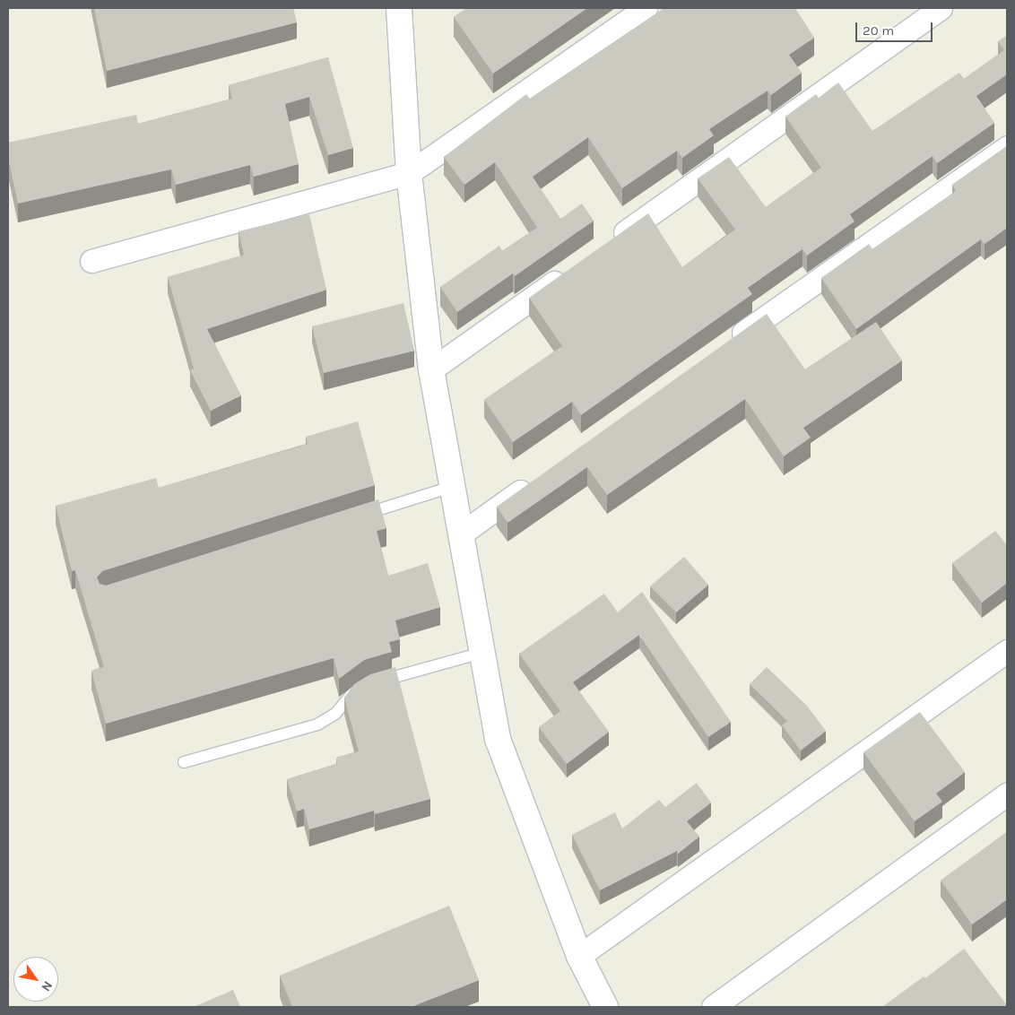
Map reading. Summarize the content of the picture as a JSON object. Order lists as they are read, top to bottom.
{
  "scale_bar": "20 m",
  "north": "bottom right"
}
